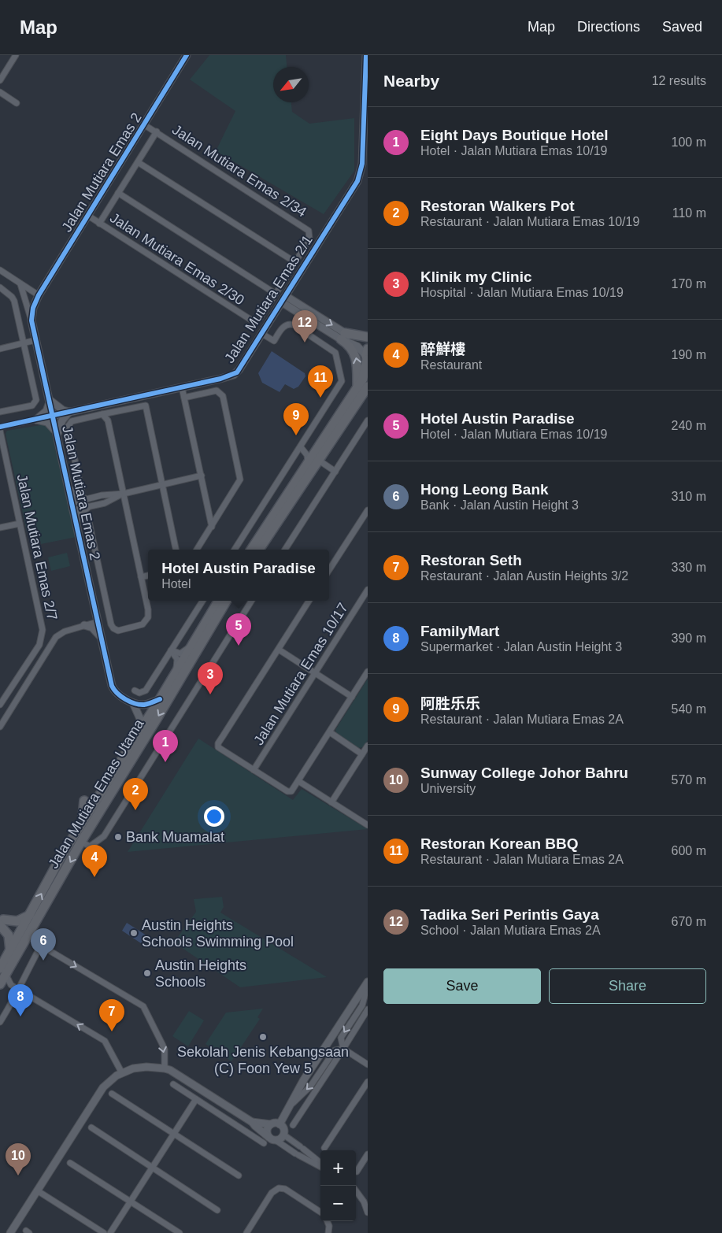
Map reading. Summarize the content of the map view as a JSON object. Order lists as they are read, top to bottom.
{
  "streets": {
    "main road": ["Jalan Mutiara Emas Utama"],
    "street": [
      "Jalan Mutiara Emas 2/34",
      "Jalan Mutiara Emas 2",
      "Jalan Mutiara Emas 2/30",
      "Jalan Mutiara Emas 2/1",
      "Jalan Mutiara Emas 2/7",
      "Jalan Mutiara Emas 10/17"
    ]
  },
  "crossings": [
    ["Jalan Mutiara Emas 2/34", "Jalan Mutiara Emas 2"],
    ["Jalan Mutiara Emas 2", "Jalan Mutiara Emas 2/30"],
    ["Jalan Mutiara Emas 2", "Jalan Mutiara Emas 2/1"]
  ],
  "places": [
    "Bank Muamalat",
    "Austin Heights Schools Swimming Pool",
    "Austin Heights Schools",
    "Sekolah Jenis Kebangsaan (C) Foon Yew 5"
  ],
  "north": "bottom left",
  "page": {
    "header": "Map",
    "nav": ["Map", "Directions", "Saved"],
    "heading": ["Nearby", "12 results"],
    "list": [
      {
        "mark": "1",
        "name": "Eight Days Boutique Hotel",
        "note": "Hotel · Jalan Mutiara Emas 10/19",
        "value": "100 m"
      },
      {
        "mark": "2",
        "name": "Restoran Walkers Pot",
        "note": "Restaurant · Jalan Mutiara Emas 10/19",
        "value": "110 m"
      },
      {
        "mark": "3",
        "name": "Klinik my Clinic",
        "note": "Hospital · Jalan Mutiara Emas 10/19",
        "value": "170 m"
      },
      {
        "mark": "4",
        "name": "醉鮮樓",
        "note": "Restaurant",
        "value": "190 m"
      },
      {
        "mark": "5",
        "name": "Hotel Austin Paradise",
        "note": "Hotel · Jalan Mutiara Emas 10/19",
        "value": "240 m"
      },
      {
        "mark": "6",
        "name": "Hong Leong Bank",
        "note": "Bank · Jalan Austin Height 3",
        "value": "310 m"
      },
      {
        "mark": "7",
        "name": "Restoran Seth",
        "note": "Restaurant · Jalan Austin Heights 3/2",
        "value": "330 m"
      },
      {
        "mark": "8",
        "name": "FamilyMart",
        "note": "Supermarket · Jalan Austin Height 3",
        "value": "390 m"
      },
      {
        "mark": "9",
        "name": "阿胜乐乐",
        "note": "Restaurant · Jalan Mutiara Emas 2A",
        "value": "540 m"
      },
      {
        "mark": "10",
        "name": "Sunway College Johor Bahru",
        "note": "University",
        "value": "570 m"
      },
      {
        "mark": "11",
        "name": "Restoran Korean BBQ",
        "note": "Restaurant · Jalan Mutiara Emas 2A",
        "value": "600 m"
      },
      {
        "mark": "12",
        "name": "Tadika Seri Perintis Gaya",
        "note": "School · Jalan Mutiara Emas 2A",
        "value": "670 m"
      }
    ],
    "pins": [
      "12",
      "11",
      "9",
      "5",
      "3",
      "1",
      "2",
      "4",
      "6",
      "8",
      "7",
      "10"
    ],
    "popup": ["Hotel Austin Paradise", "Hotel"],
    "buttons": ["Save", "Share"],
    "map_buttons": ["+", "−"]
  }
}
